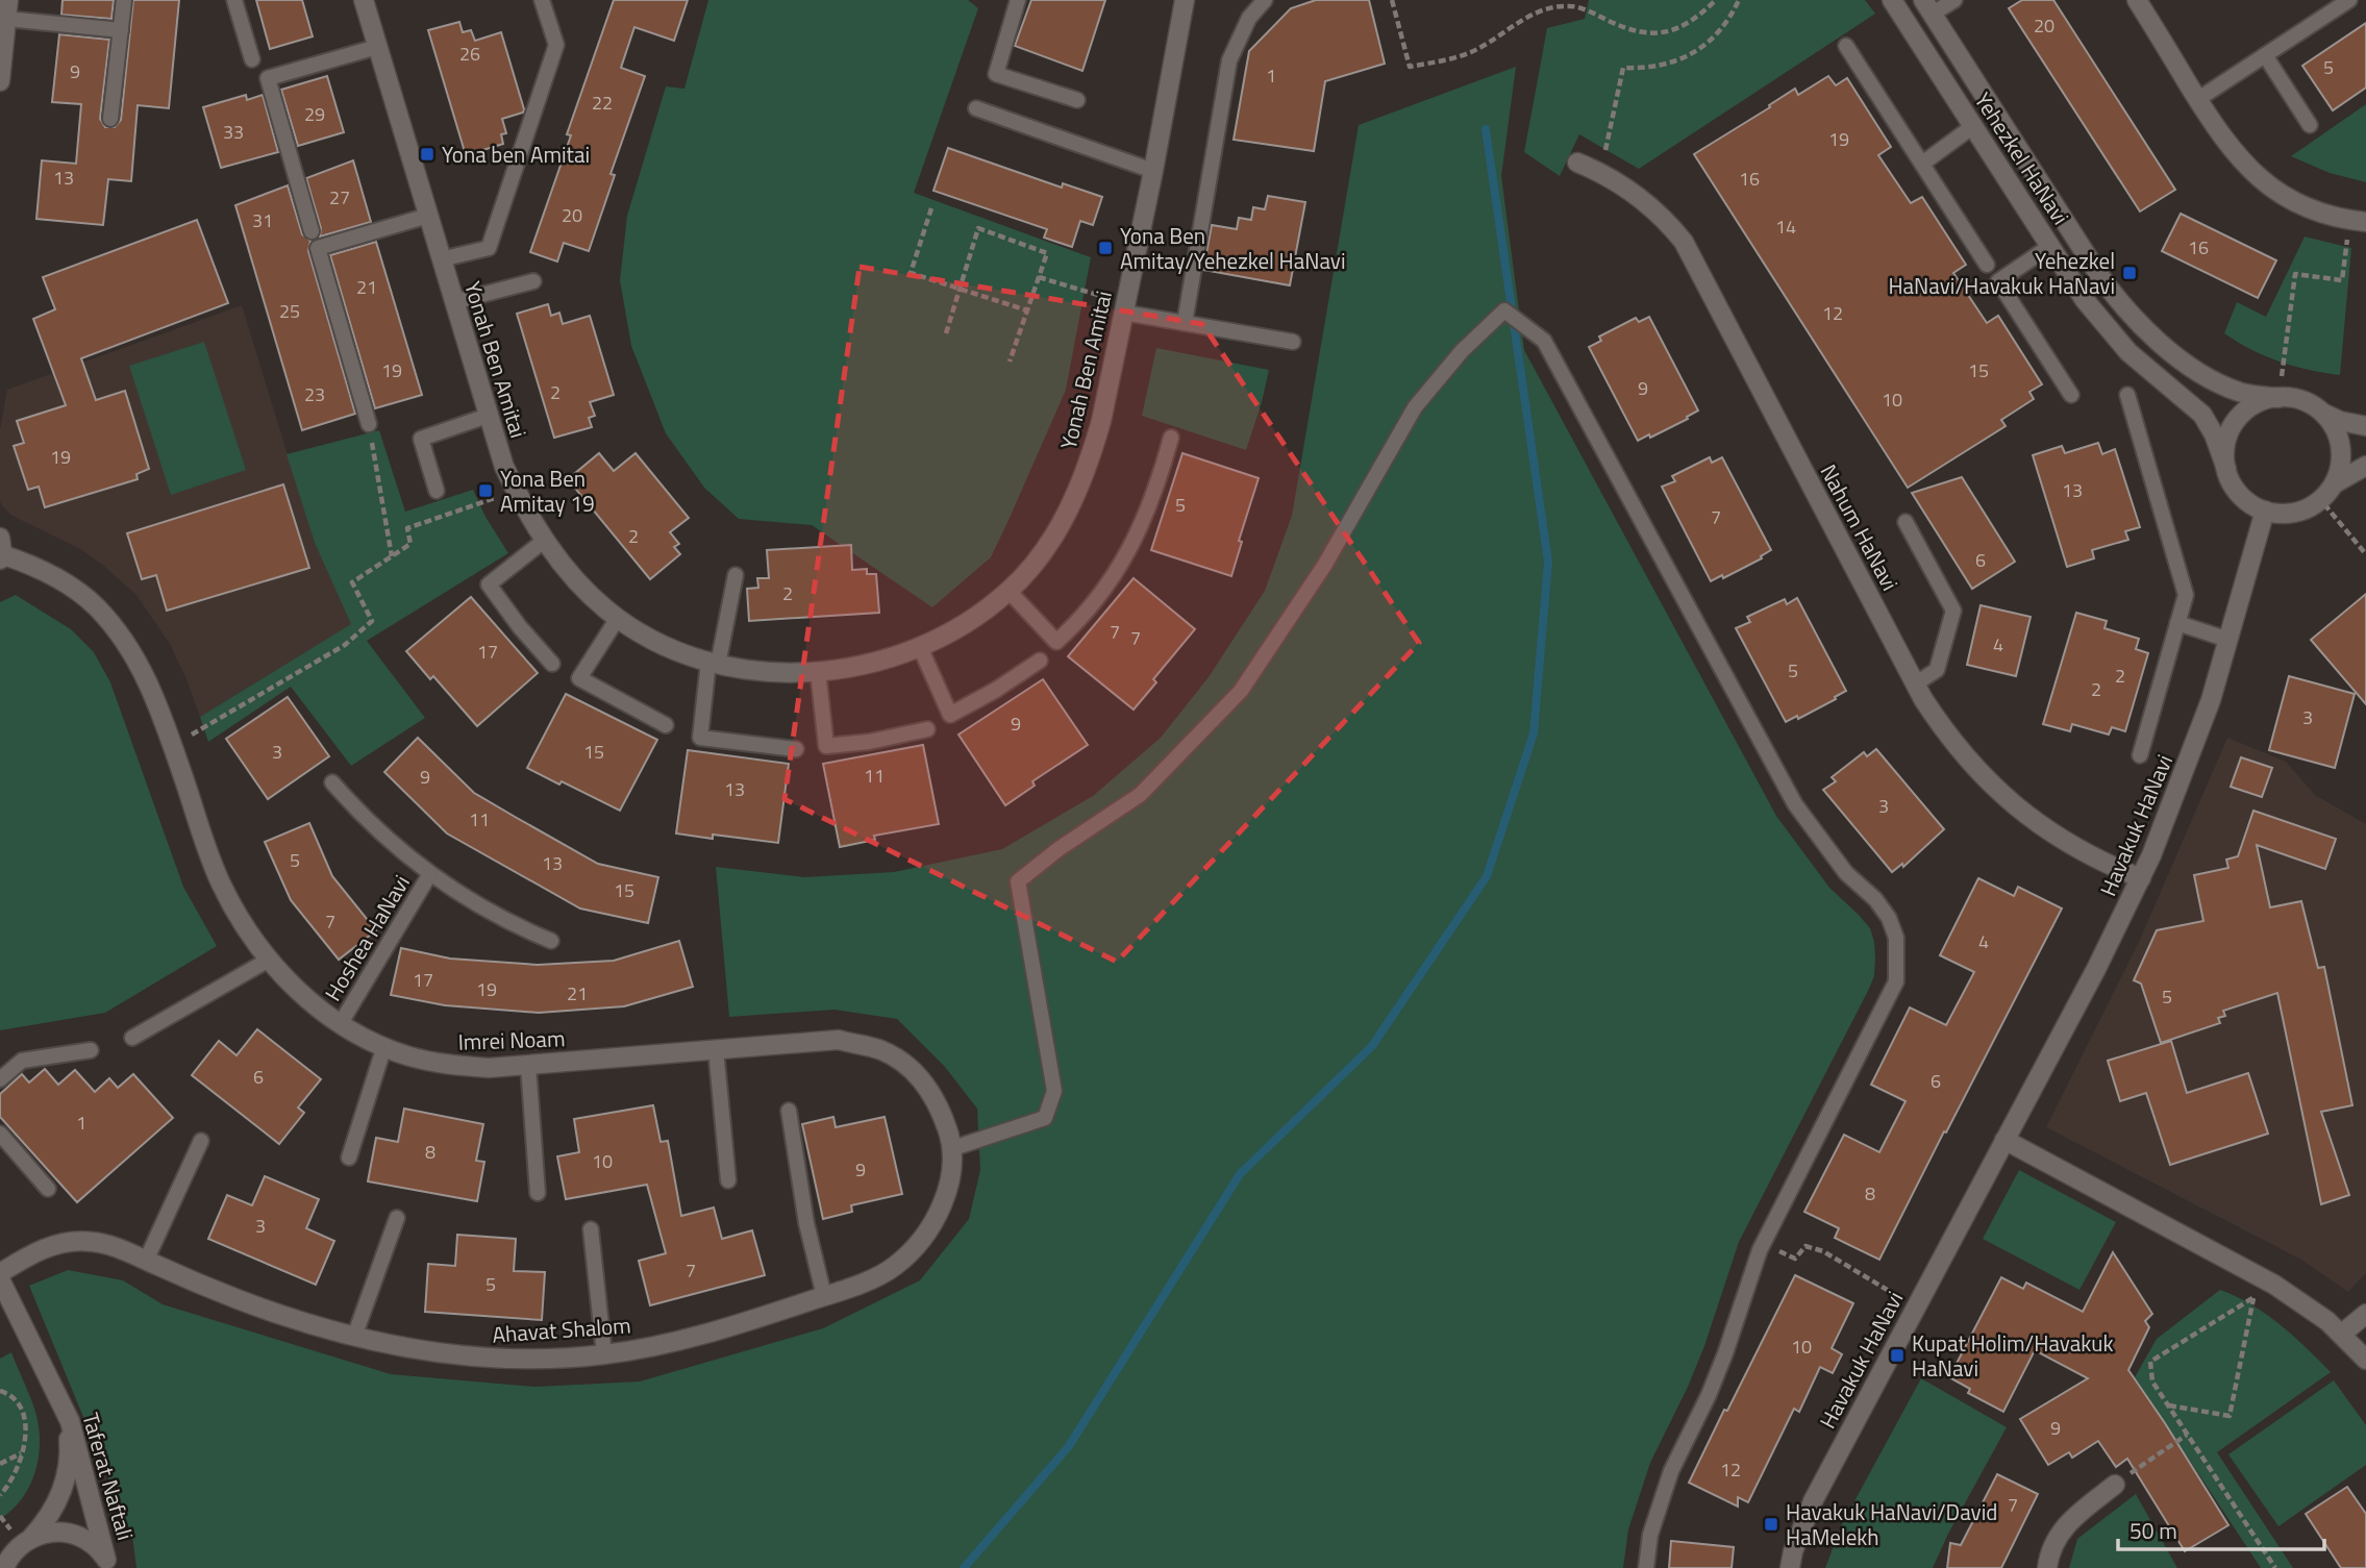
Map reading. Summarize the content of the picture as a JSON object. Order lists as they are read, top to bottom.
{
  "streets": {
    "street": [
      "Yehezkel HaNavi",
      "Yonah Ben Amitai",
      "Nahum HaNavi",
      "Havakuk HaNavi",
      "Imrei Noam",
      "Ahavat Shalom",
      "Taferat Naftali"
    ],
    "lane": ["Hoshea HaNavi"]
  },
  "crossings": [
    ["Yehezkel HaNavi", "Havakuk HaNavi"],
    ["Nahum HaNavi", "Havakuk HaNavi"],
    ["Hoshea HaNavi", "Imrei Noam"],
    ["Imrei Noam", "Ahavat Shalom"]
  ],
  "places": {
    "transit": [
      "Yona ben Amitai",
      "Yona Ben Amitay/Yehezkel HaNavi",
      "Yehezkel HaNavi/Havakuk HaNavi",
      "Yona Ben Amitay 19",
      "Kupat Holim/Havakuk HaNavi",
      "Havakuk HaNavi/David HaMelekh"
    ]
  },
  "house_numbers": [
    "20",
    "26",
    "5",
    "9",
    "1",
    "22",
    "29",
    "33",
    "19",
    "13",
    "16",
    "27",
    "20",
    "31",
    "14",
    "16",
    "21",
    "25",
    "12",
    "19",
    "15",
    "9",
    "2",
    "23",
    "10",
    "19",
    "13",
    "5",
    "7",
    "2",
    "6",
    "2",
    "7",
    "7",
    "4",
    "17",
    "5",
    "2",
    "2",
    "3",
    "9",
    "3",
    "15",
    "11",
    "9",
    "13",
    "3",
    "11",
    "5",
    "13",
    "15",
    "7",
    "4",
    "17",
    "19",
    "21",
    "5",
    "6",
    "6",
    "1",
    "8",
    "10",
    "9",
    "8",
    "3",
    "7",
    "5",
    "10",
    "9",
    "12",
    "7"
  ],
  "scale_bar": "50 m"
}
